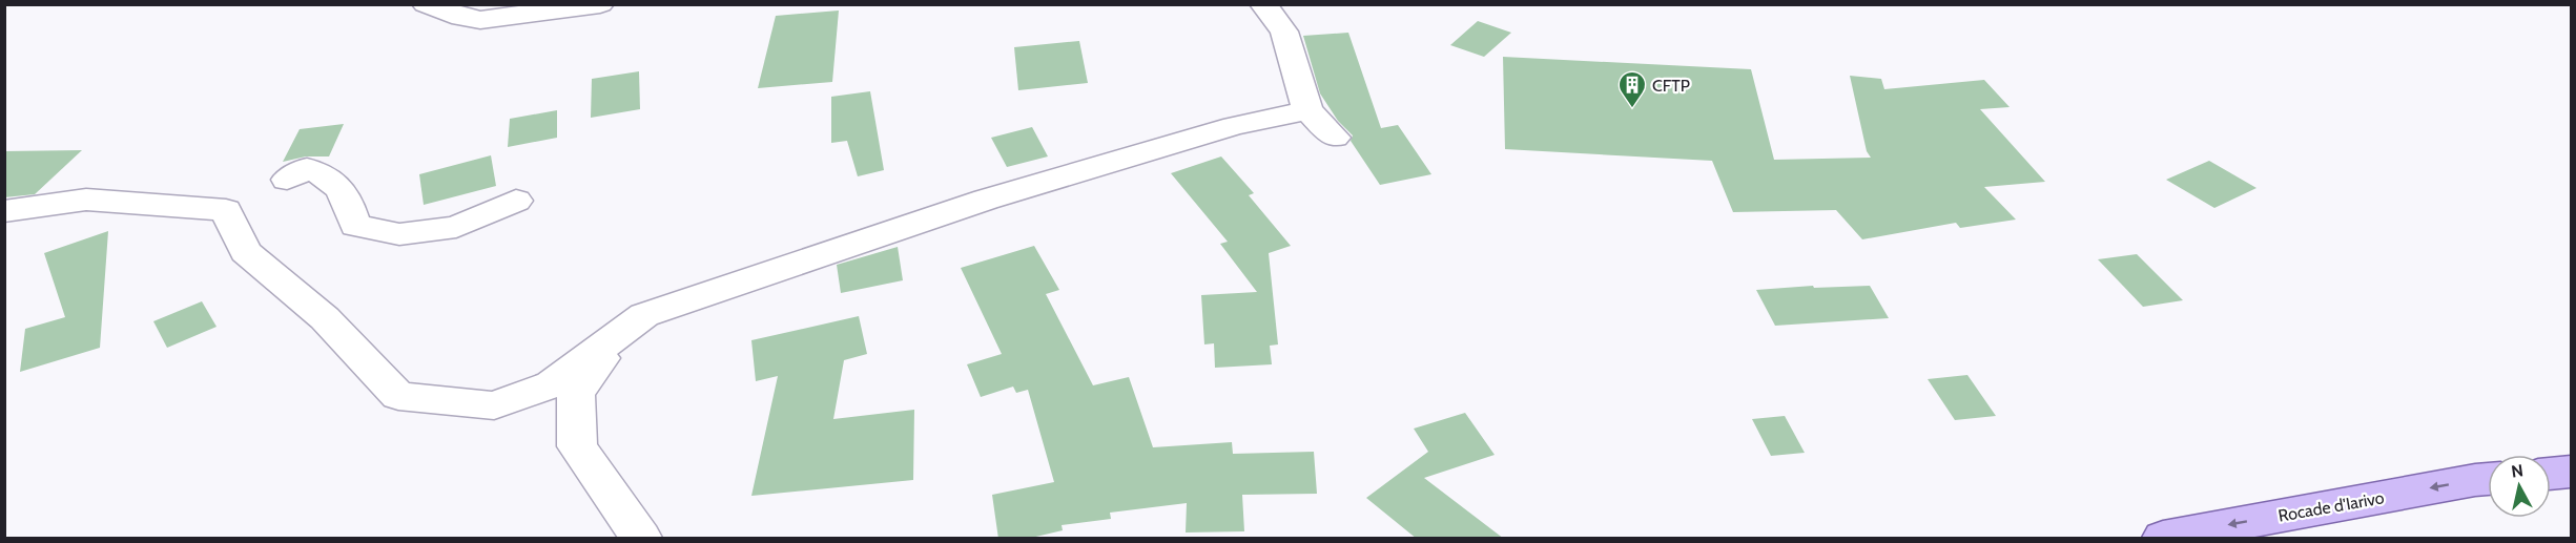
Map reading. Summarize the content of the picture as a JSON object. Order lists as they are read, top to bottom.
{
  "streets": {
    "main road": ["Rocade d'Iarivo"]
  },
  "one_way": ["Rocade d'Iarivo"],
  "places": {
    "building": ["CFTP"]
  },
  "north": "top"
}
